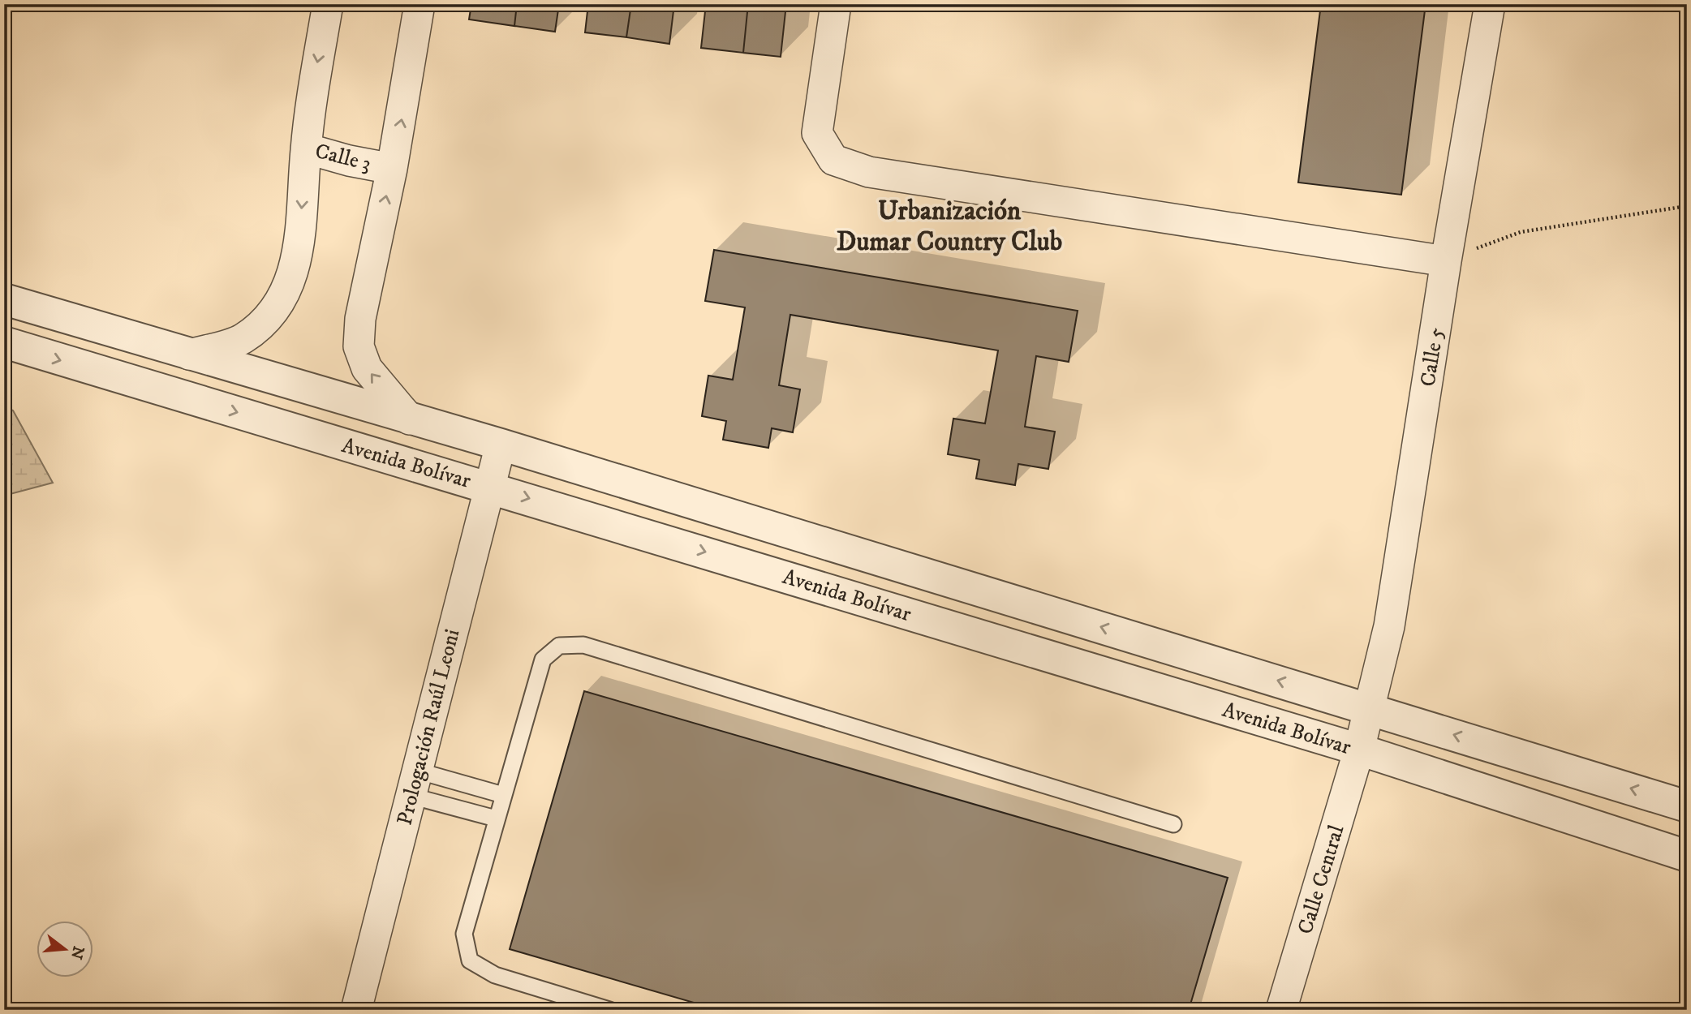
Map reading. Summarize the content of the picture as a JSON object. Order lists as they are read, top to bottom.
{
  "streets": {
    "street": [
      "Calle 3",
      "Calle 5",
      "Avenida Bolívar",
      "Prologación Raúl Leoni",
      "Calle Central"
    ]
  },
  "crossings": [
    ["Calle 5", "Avenida Bolívar"],
    ["Calle 5", "Calle Central"],
    ["Avenida Bolívar", "Prologación Raúl Leoni"],
    ["Avenida Bolívar", "Calle Central"]
  ],
  "districts": ["Urbanización Dumar Country Club"],
  "north": "right"
}
